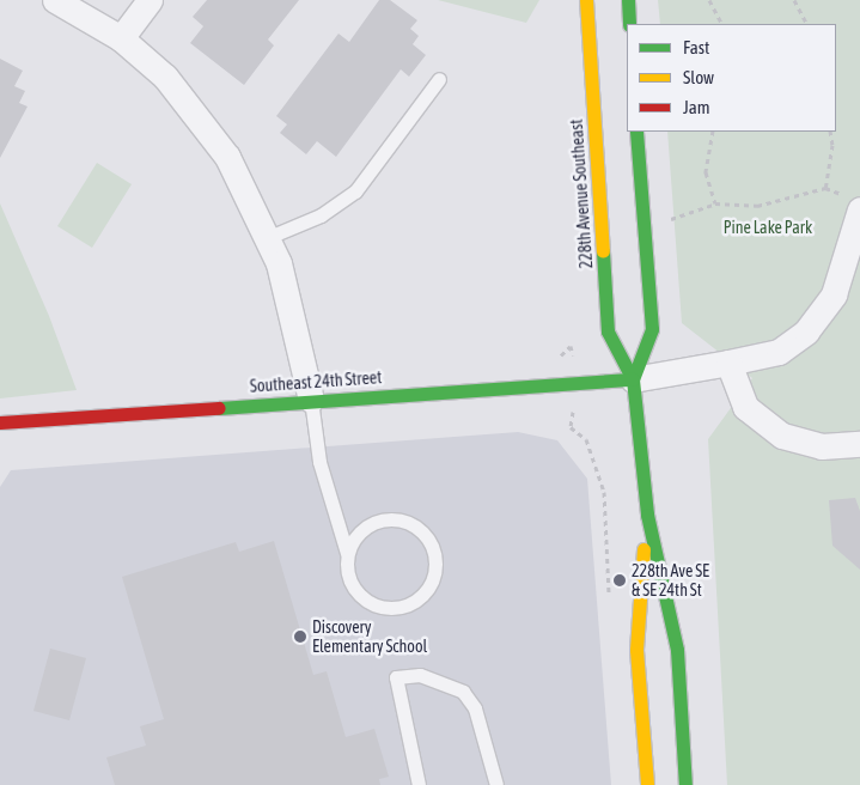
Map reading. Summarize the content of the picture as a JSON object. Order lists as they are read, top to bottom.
{
  "streets": {
    "main road": ["228th Avenue Southeast", "Southeast 24th Street"]
  },
  "crossings": [
    ["228th Avenue Southeast", "Southeast 24th Street"]
  ],
  "parks": ["Pine Lake Park"],
  "places": ["228th Ave SE & SE 24th St", "Discovery Elementary School"],
  "legend": ["Fast", "Slow", "Jam"]
}
